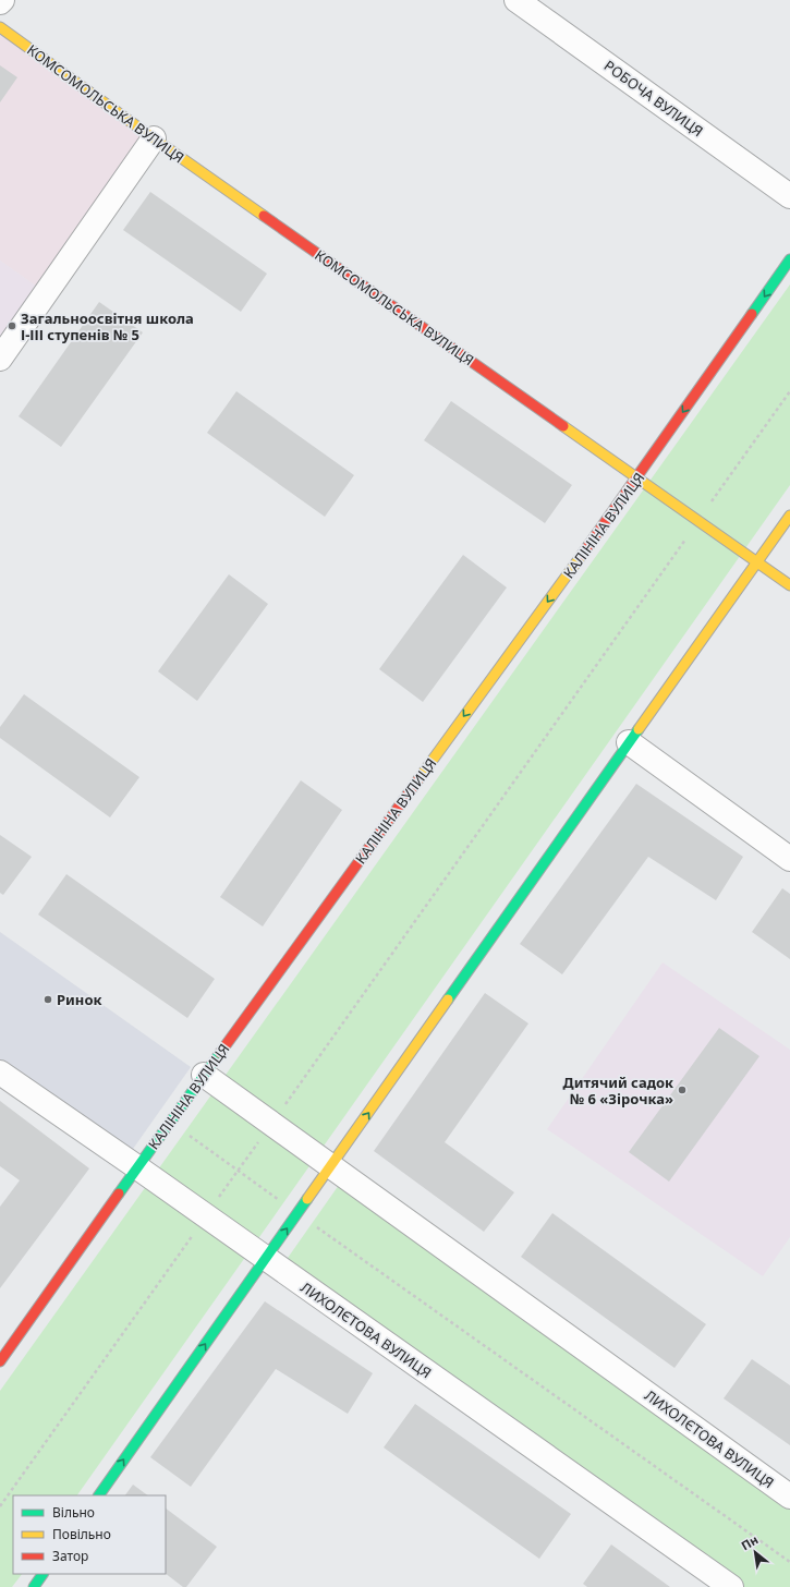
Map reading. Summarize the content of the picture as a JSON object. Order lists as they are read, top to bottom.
{
  "streets": {
    "main road": ["КОМСОМОЛЬСЬКА ВУЛИЦЯ", "КАЛІНІНА ВУЛИЦЯ"],
    "street": ["РОБОЧА ВУЛИЦЯ", "ЛИХОЛЄТОВА ВУЛИЦЯ"]
  },
  "crossings": [
    ["КОМСОМОЛЬСЬКА ВУЛИЦЯ", "КАЛІНІНА ВУЛИЦЯ"],
    ["КАЛІНІНА ВУЛИЦЯ", "ЛИХОЛЄТОВА ВУЛИЦЯ"]
  ],
  "one_way": ["КАЛІНІНА ВУЛИЦЯ"],
  "places": ["Загальноосвітня школа І-ІІІ ступенів № 5", "Ринок", "Дитячий садок № 6 «Зірочка»"],
  "legend": ["Вільно", "Повільно", "Затор"],
  "north": "top left"
}
